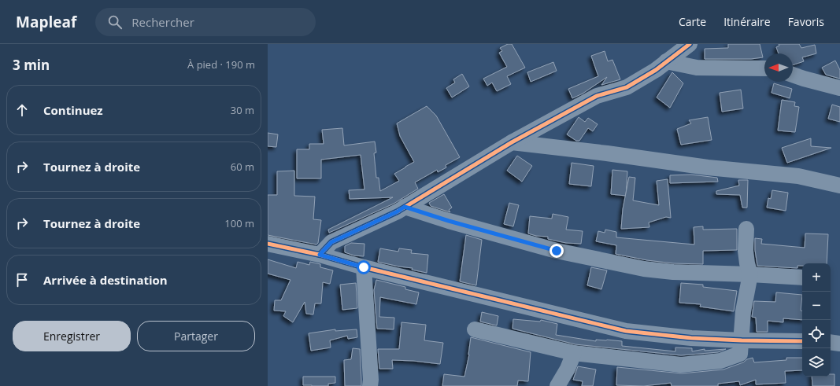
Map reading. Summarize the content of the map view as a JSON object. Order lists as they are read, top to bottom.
{
  "north": "left",
  "page": {
    "header": "Mapleaf",
    "search": "Rechercher",
    "nav": ["Carte", "Itinéraire", "Favoris"],
    "heading": ["3 min", "À pied · 190 m"],
    "list": [
      ["Continuez", "30 m"],
      ["Tournez à droite", "60 m"],
      ["Tournez à droite", "100 m"],
      "Arrivée à destination"
    ],
    "map_buttons": ["+", "−"],
    "buttons": ["Enregistrer", "Partager"]
  }
}
